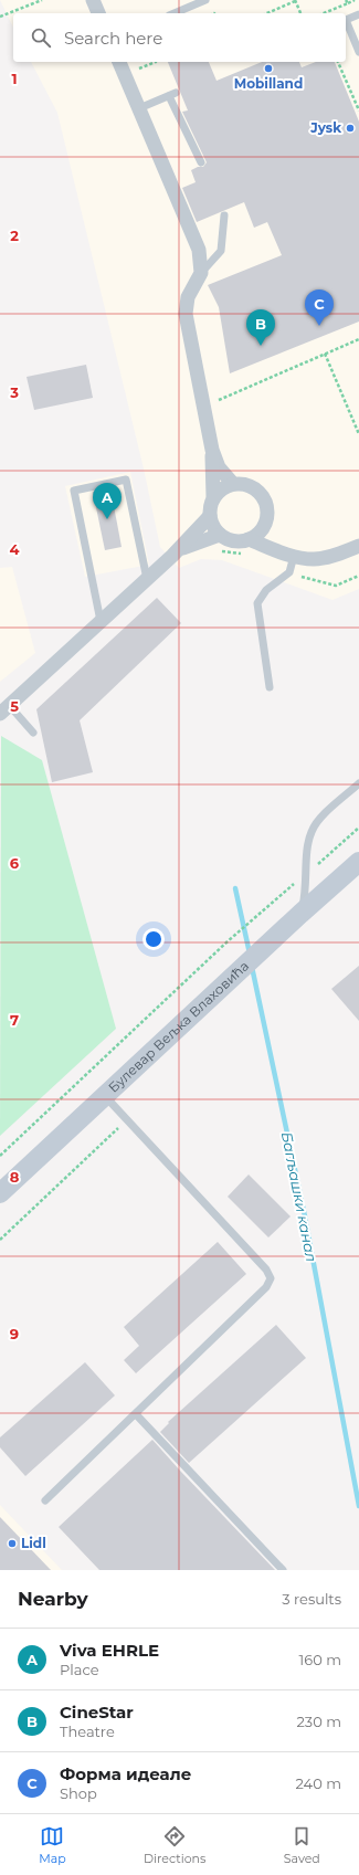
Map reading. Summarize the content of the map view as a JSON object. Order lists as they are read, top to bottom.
{
  "streets": {
    "main road": ["Булевар Вељка Влаховића"]
  },
  "water": ["Багљашки канал"],
  "places": ["Mobilland", "Jysk", "Lidl"],
  "page": {
    "search": "Search here",
    "pins": ["C", "B", "A"],
    "heading": ["Nearby", "3 results"],
    "list": [
      {
        "mark": "A",
        "name": "Viva EHRLE",
        "note": "Place",
        "value": "160 m"
      },
      {
        "mark": "B",
        "name": "CineStar",
        "note": "Theatre",
        "value": "230 m"
      },
      {
        "mark": "C",
        "name": "Форма идеале",
        "note": "Shop",
        "value": "240 m"
      }
    ],
    "nav": ["Map", "Directions", "Saved"]
  },
  "grid": {
    "rows": [
      "1",
      "2",
      "3",
      "4",
      "5",
      "6",
      "7",
      "8",
      "9"
    ]
  }
}
